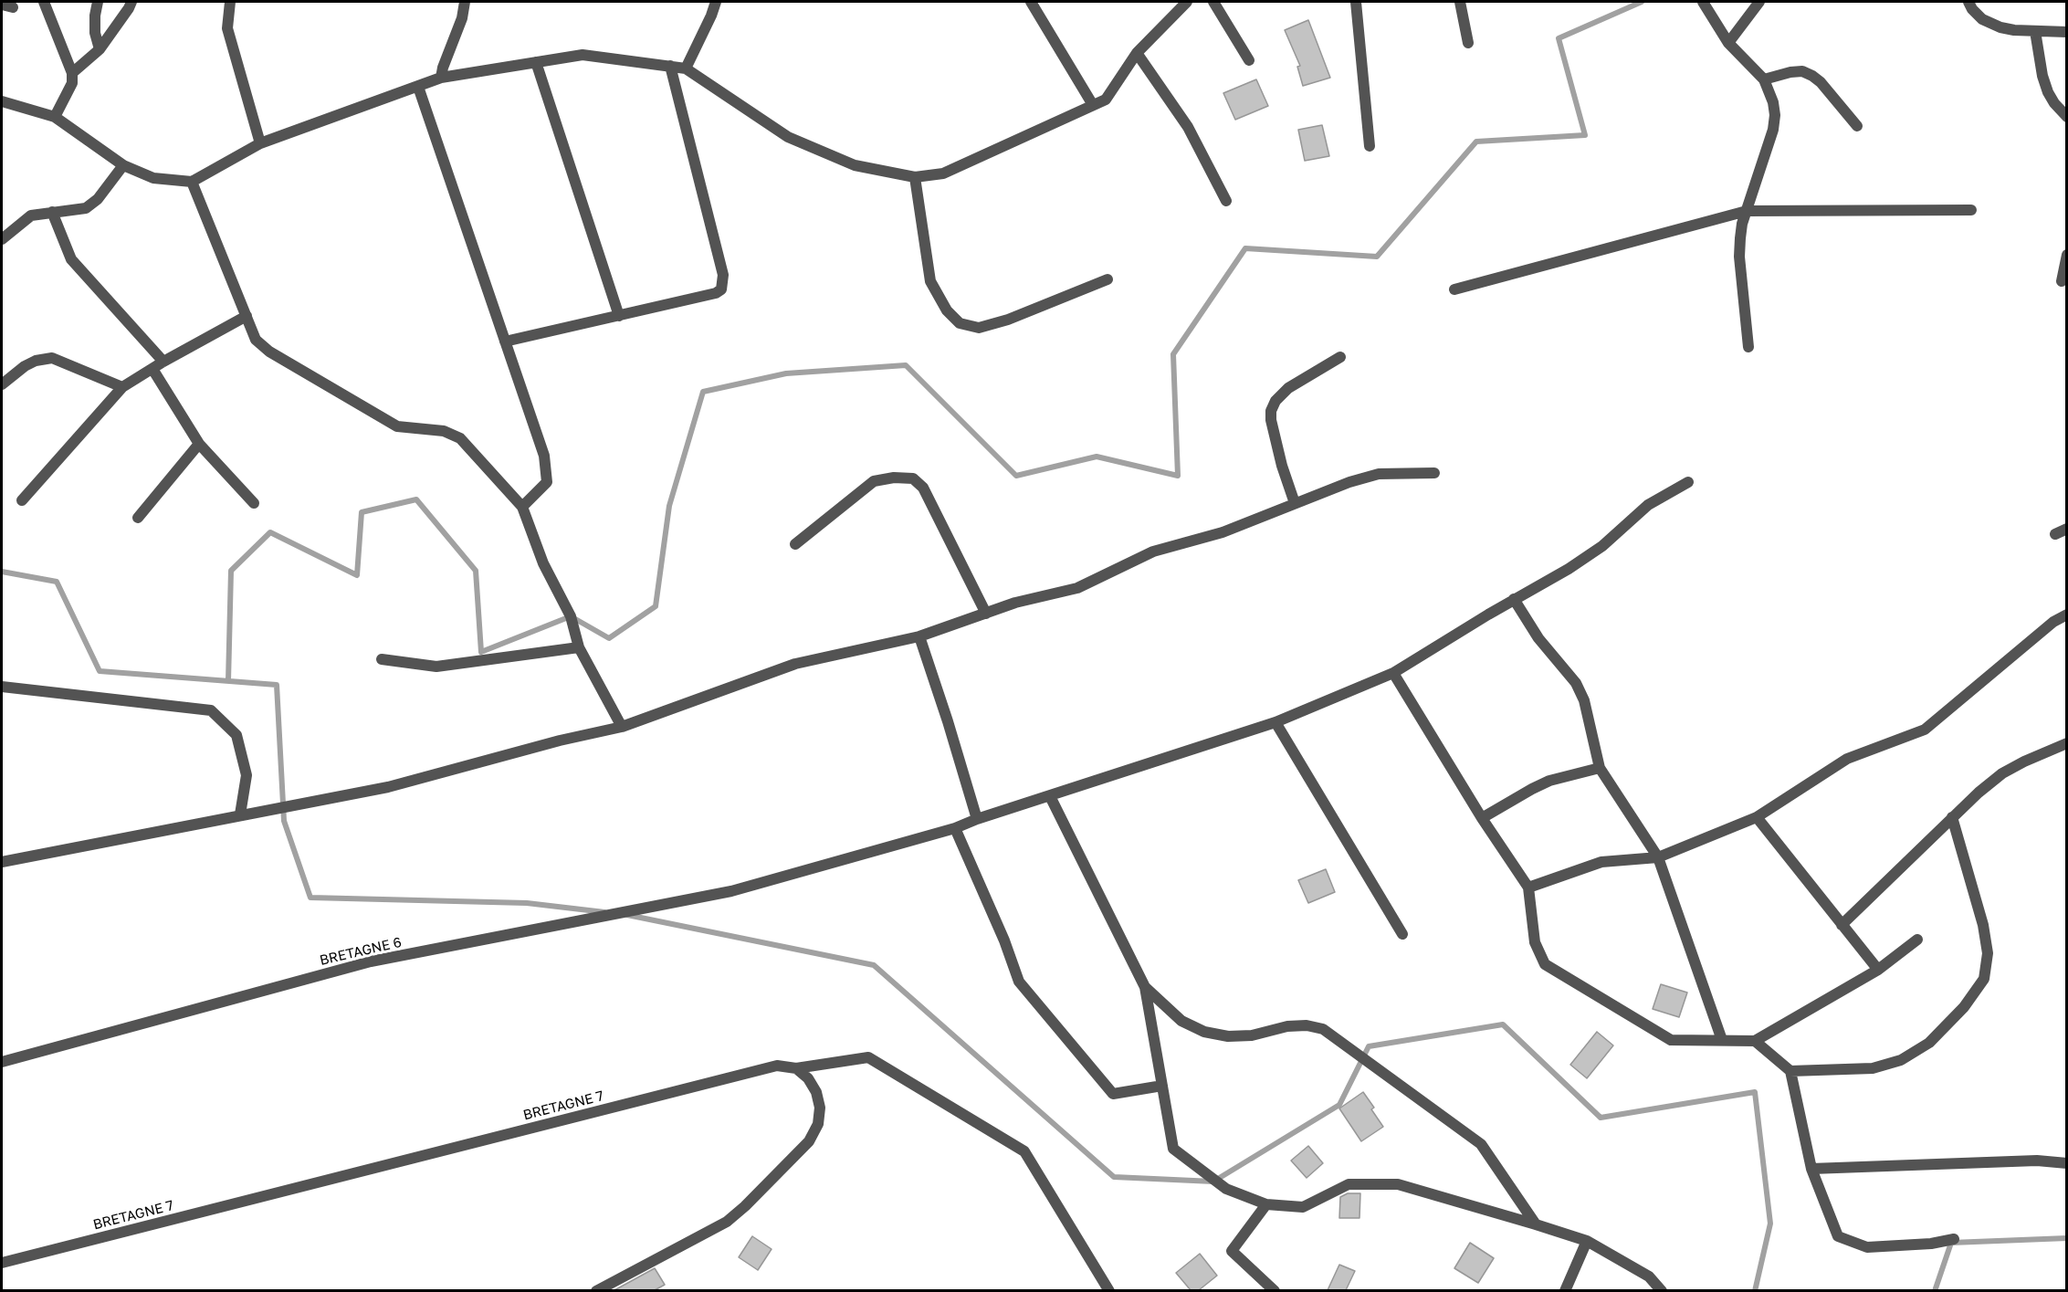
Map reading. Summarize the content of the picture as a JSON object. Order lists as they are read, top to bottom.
{
  "streets": {
    "street": ["BRETAGNE 6", "BRETAGNE 7"]
  }
}
